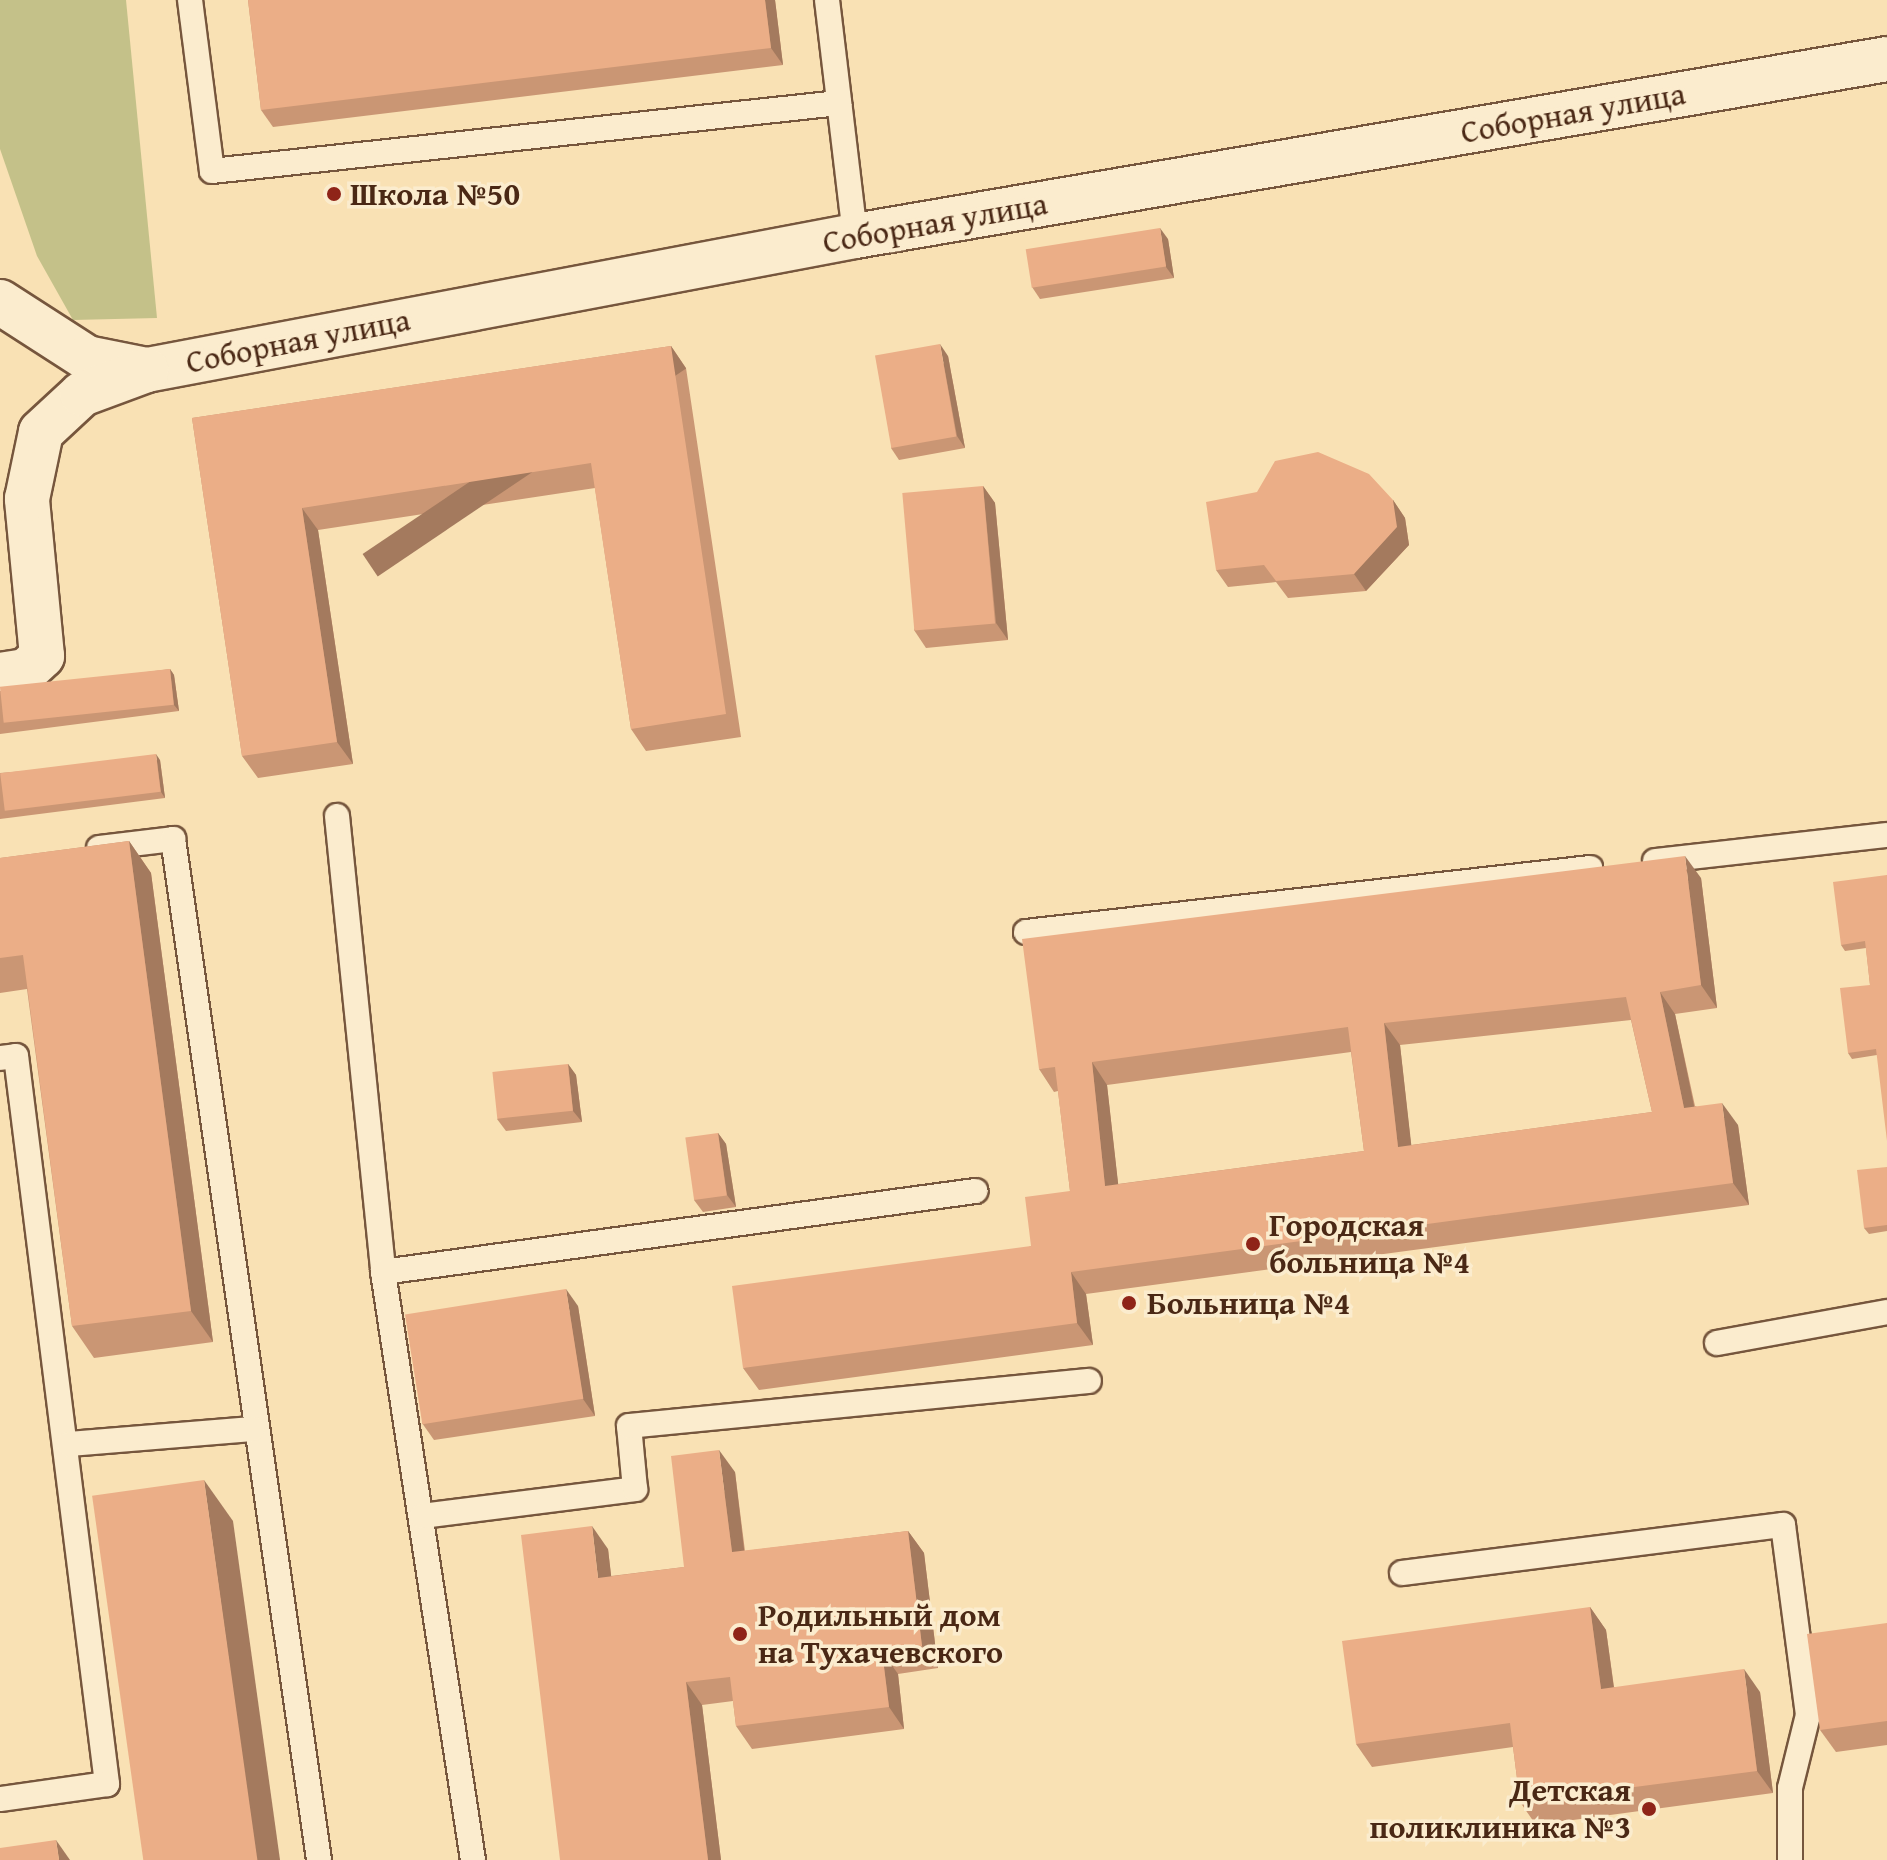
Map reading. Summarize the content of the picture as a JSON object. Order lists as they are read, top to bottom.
{
  "streets": {
    "street": ["Соборная улица"]
  },
  "places": [
    "Школа №50",
    "Городская больница №4",
    "Больница №4",
    "Родильный дом на Тухачевского",
    "Детская поликлиника №3"
  ]
}
